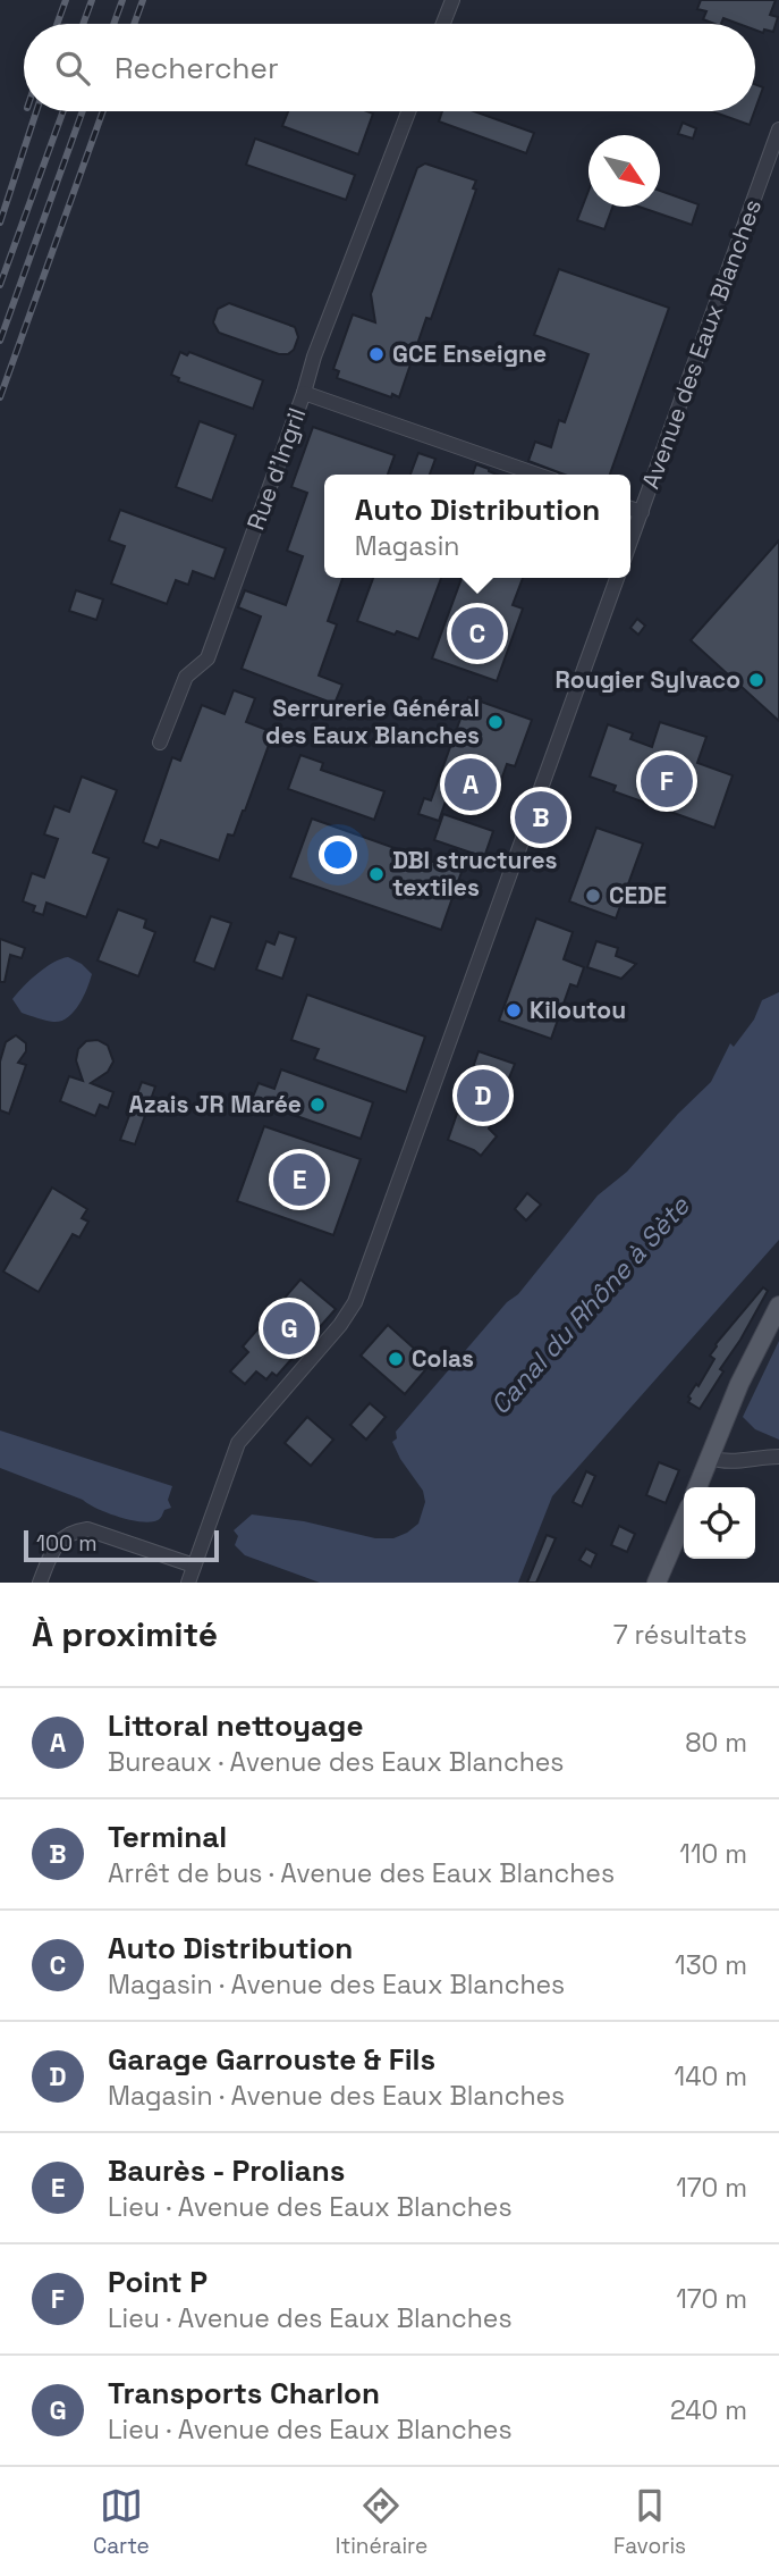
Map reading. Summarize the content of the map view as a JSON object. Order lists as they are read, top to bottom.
{
  "streets": {
    "street": ["Avenue des Eaux Blanches", "Rue d'Ingril"]
  },
  "water": ["Canal du Rhône à Sète"],
  "places": [
    "GCE Enseigne",
    "Rougier Sylvaco",
    "Serrurerie Général des Eaux Blanches",
    "DBI structures textiles",
    "CEDE",
    "Kiloutou",
    "Azais JR Marée",
    "Colas"
  ],
  "scale_bar": "100 m",
  "north": "bottom right",
  "page": {
    "search": "Rechercher",
    "popup": ["Auto Distribution", "Magasin"],
    "pins": [
      "C",
      "F",
      "A",
      "B",
      "D",
      "E",
      "G"
    ],
    "scale": "100 m",
    "heading": ["À proximité", "7 résultats"],
    "list": [
      {
        "mark": "A",
        "name": "Littoral nettoyage",
        "note": "Bureaux · Avenue des Eaux Blanches",
        "value": "80 m"
      },
      {
        "mark": "B",
        "name": "Terminal",
        "note": "Arrêt de bus · Avenue des Eaux Blanches",
        "value": "110 m"
      },
      {
        "mark": "C",
        "name": "Auto Distribution",
        "note": "Magasin · Avenue des Eaux Blanches",
        "value": "130 m"
      },
      {
        "mark": "D",
        "name": "Garage Garrouste & Fils",
        "note": "Magasin · Avenue des Eaux Blanches",
        "value": "140 m"
      },
      {
        "mark": "E",
        "name": "Baurès - Prolians",
        "note": "Lieu · Avenue des Eaux Blanches",
        "value": "170 m"
      },
      {
        "mark": "F",
        "name": "Point P",
        "note": "Lieu · Avenue des Eaux Blanches",
        "value": "170 m"
      },
      {
        "mark": "G",
        "name": "Transports Charlon",
        "note": "Lieu · Avenue des Eaux Blanches",
        "value": "240 m"
      }
    ],
    "nav": ["Carte", "Itinéraire", "Favoris"]
  }
}
